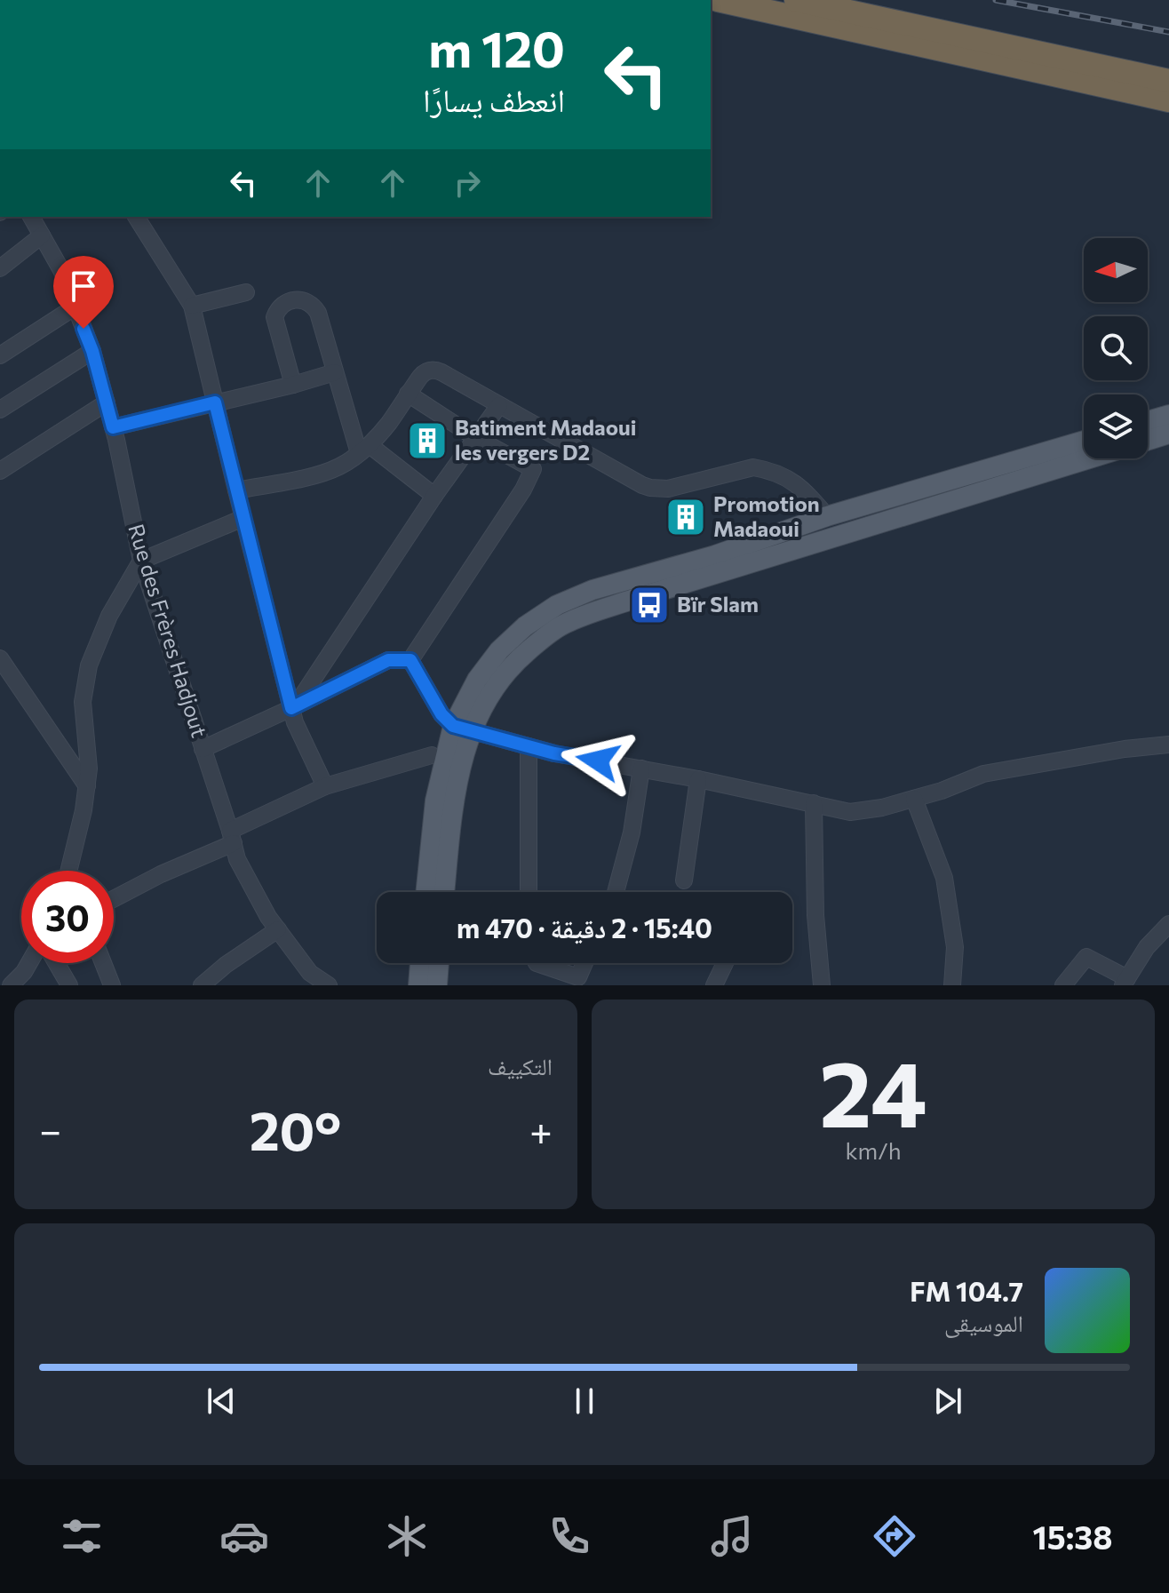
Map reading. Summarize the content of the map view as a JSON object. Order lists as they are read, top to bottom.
{
  "streets": {
    "street": ["Rue des Frères Hadjout"]
  },
  "places": {
    "building": ["Batiment Madaoui les vergers D2", "Promotion Madaoui"],
    "bus stop": ["Bïr Slam"]
  },
  "north": "left",
  "page": {
    "turn": ["120 m", "انعطف يسارًا"],
    "limit": "30",
    "trip": "15:40 · 2 دقيقة · 470 m",
    "tile": [
      ["24", "km/h"],
      "التكييف"
    ],
    "heat": ["−", "20°", "+"],
    "song": ["104.7 FM", "الموسيقى"],
    "tabs": "15:38"
  }
}
